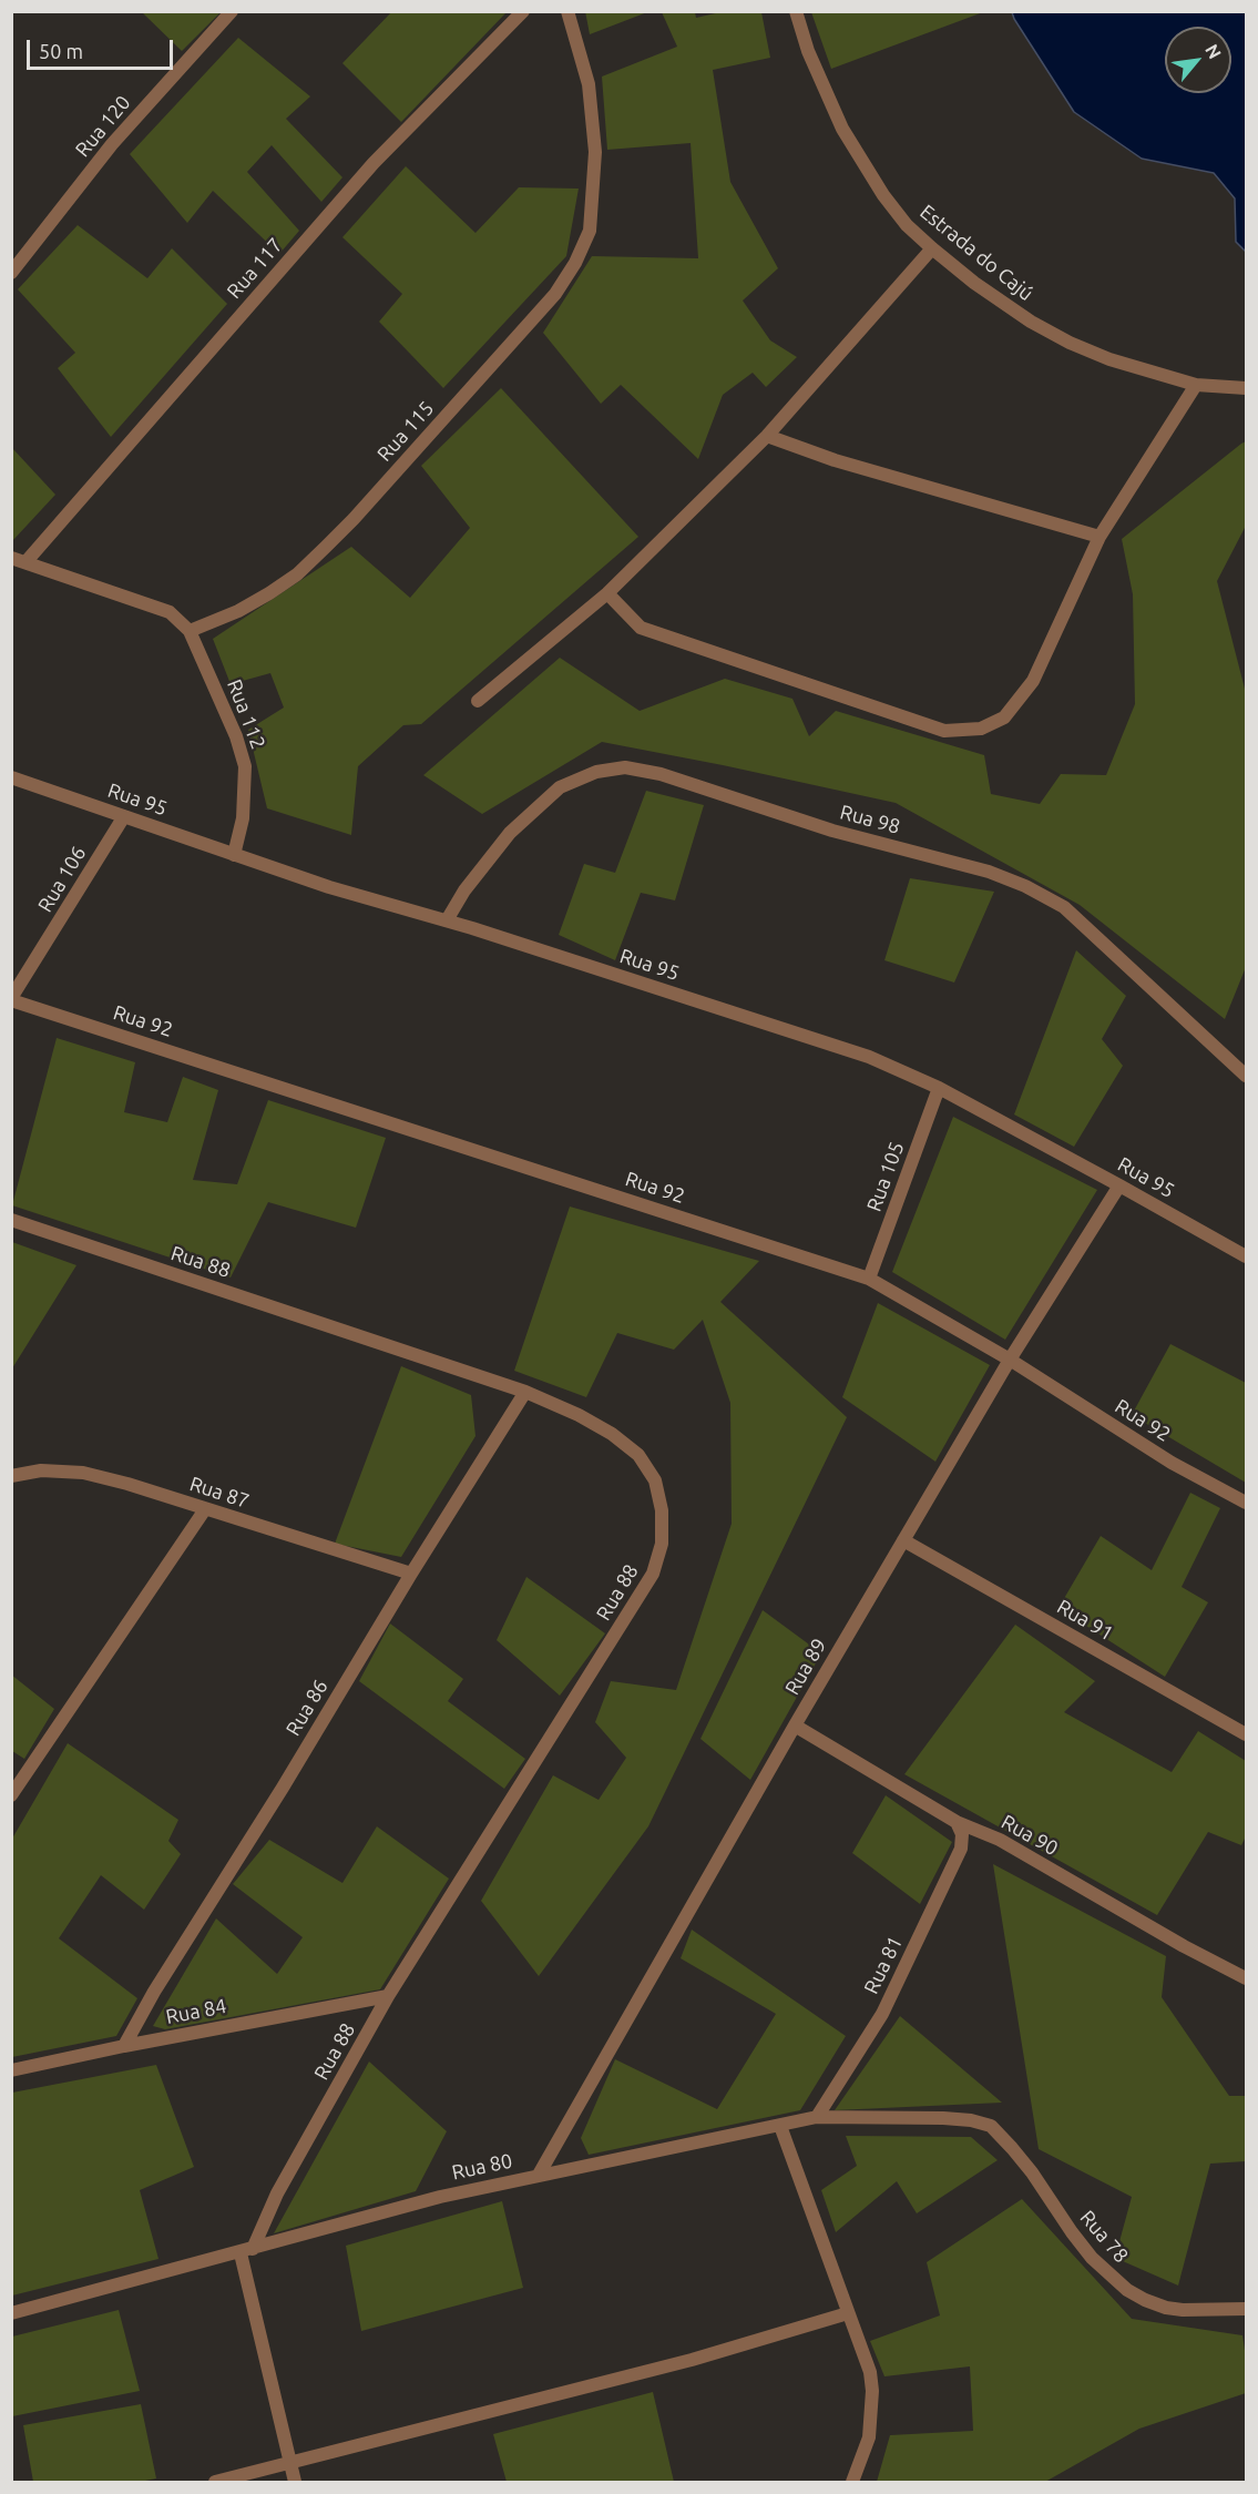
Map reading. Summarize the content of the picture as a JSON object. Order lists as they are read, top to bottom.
{
  "streets": {
    "street": [
      "Rua 120",
      "Estrada do Cajú",
      "Rua 117",
      "Rua 115",
      "Rua 112",
      "Rua 95",
      "Rua 98",
      "Rua 106",
      "Rua 92",
      "Rua 105",
      "Rua 88",
      "Rua 87",
      "Rua 91",
      "Rua 89",
      "Rua 86",
      "Rua 90",
      "Rua 81",
      "Rua 84",
      "Rua 80",
      "Rua 78"
    ]
  },
  "crossings": [
    ["Rua 115", "Rua 112"],
    ["Rua 112", "Rua 95"],
    ["Rua 95", "Rua 98"],
    ["Rua 95", "Rua 106"],
    ["Rua 95", "Rua 105"],
    ["Rua 95", "Rua 89"],
    ["Rua 106", "Rua 92"],
    ["Rua 92", "Rua 105"],
    ["Rua 92", "Rua 89"],
    ["Rua 88", "Rua 86"],
    ["Rua 88", "Rua 84"],
    ["Rua 88", "Rua 80"],
    ["Rua 87", "Rua 86"],
    ["Rua 91", "Rua 89"],
    ["Rua 89", "Rua 90"],
    ["Rua 89", "Rua 80"],
    ["Rua 86", "Rua 84"],
    ["Rua 90", "Rua 81"],
    ["Rua 81", "Rua 80"],
    ["Rua 80", "Rua 78"]
  ],
  "scale_bar": "50 m",
  "north": "top right"
}
